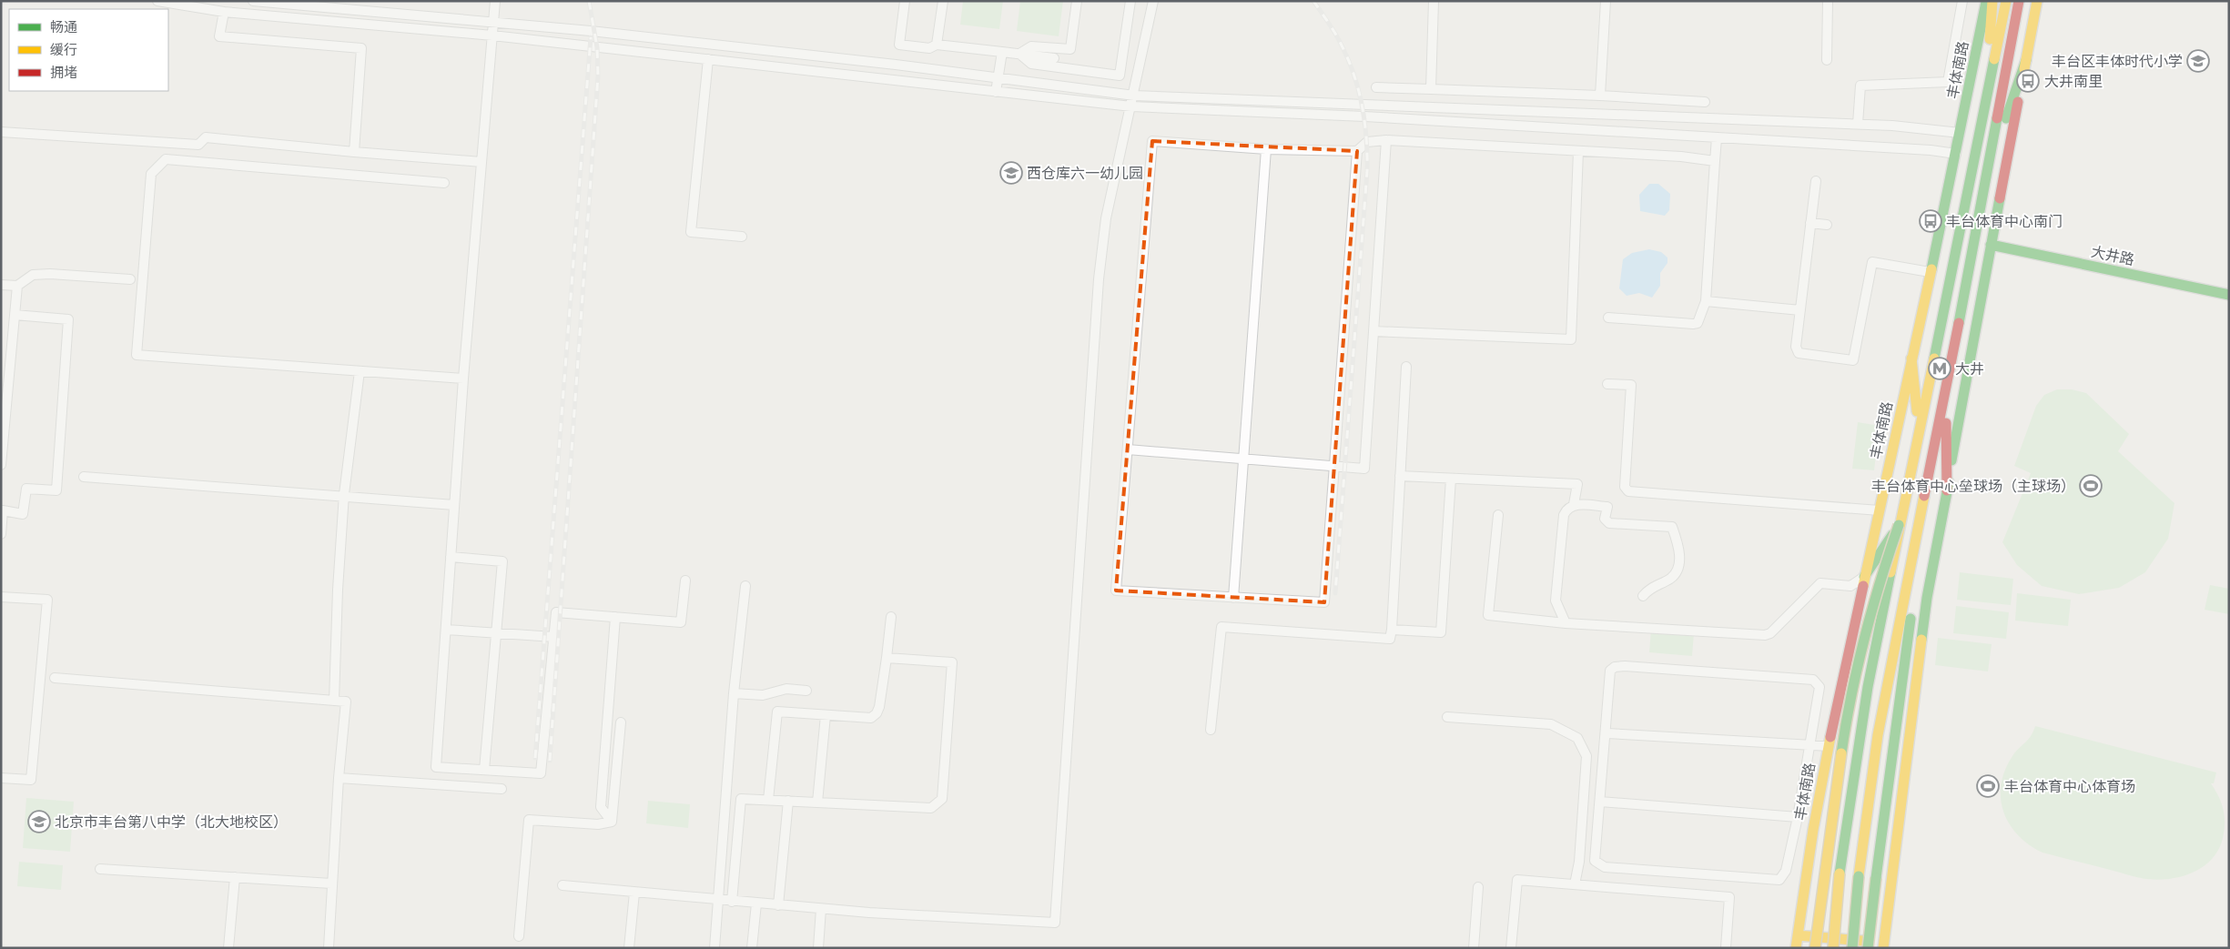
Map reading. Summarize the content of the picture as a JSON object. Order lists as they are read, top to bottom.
{
  "streets": {
    "main road": ["丰体南路", "大井路"]
  },
  "places": {
    "school or university": ["丰台区丰体时代小学", "西仓库六一幼儿园", "北京市丰台第八中学（北大地校区）"],
    "bus stop": ["大井南里", "丰台体育中心南门"],
    "metro station": ["大井"],
    "sports": ["丰台体育中心垒球场（主球场）", "丰台体育中心体育场"]
  },
  "legend": ["畅通", "缓行", "拥堵"]
}
